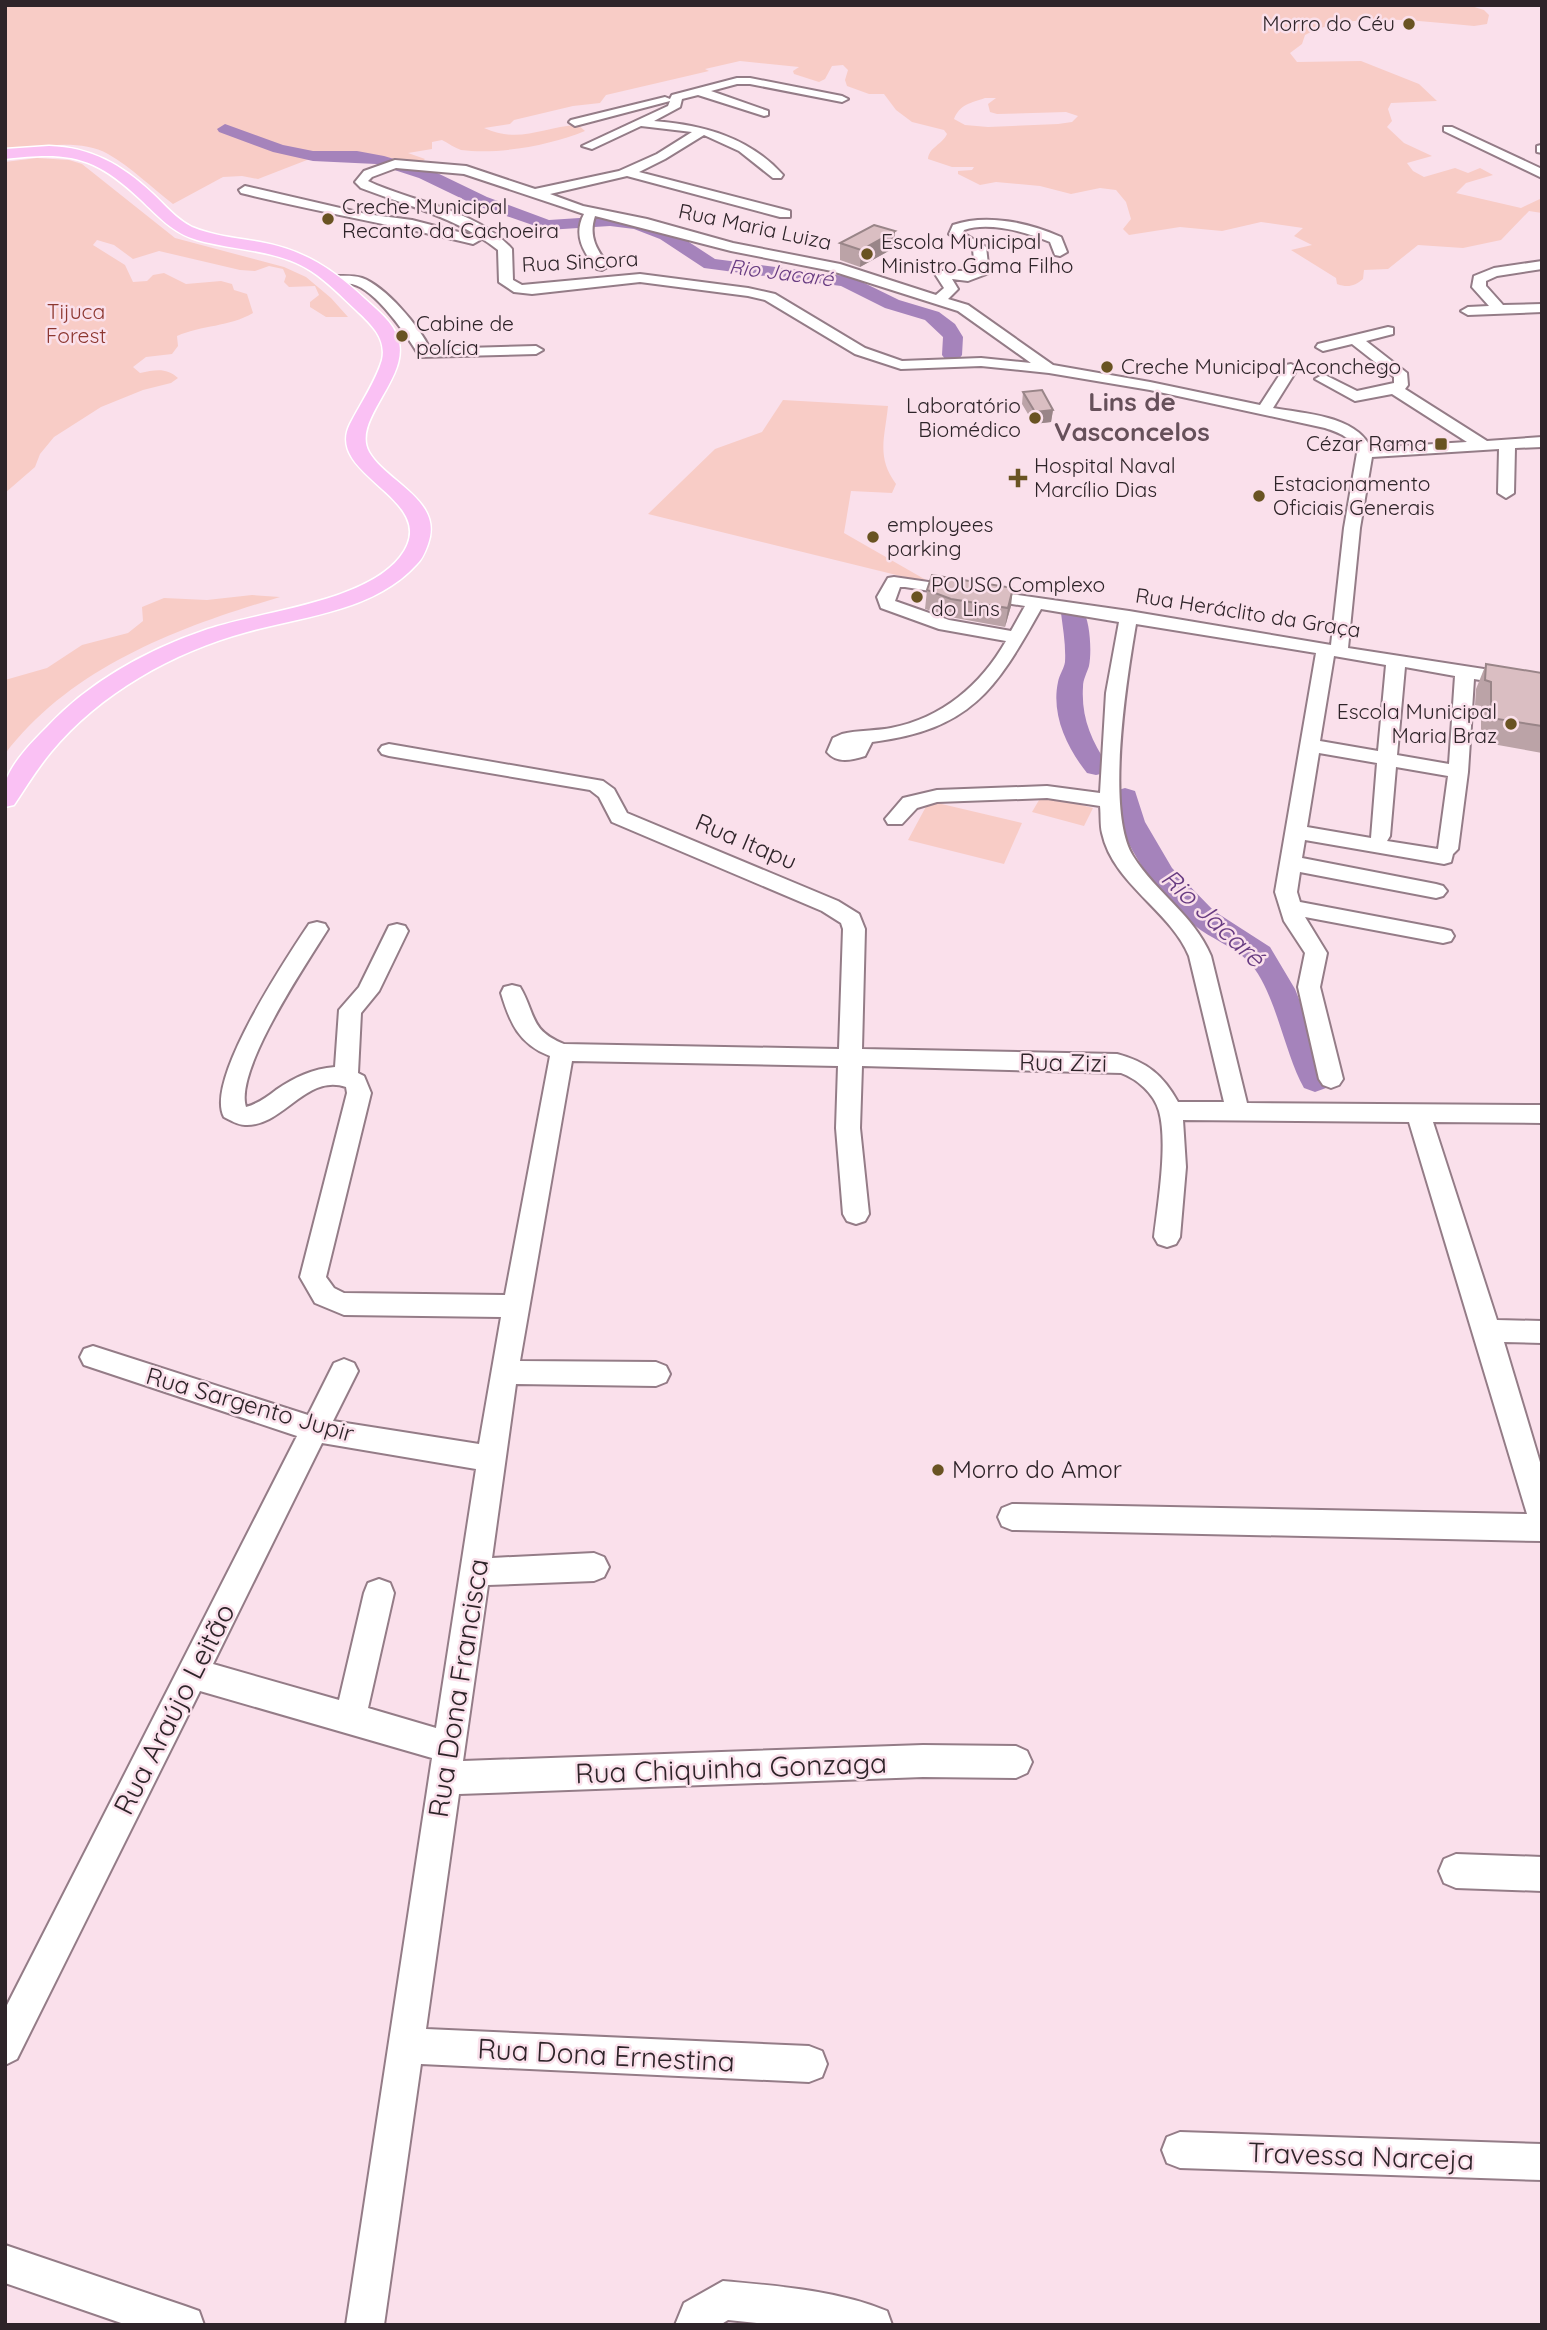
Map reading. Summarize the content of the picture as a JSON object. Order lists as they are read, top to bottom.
{
  "streets": {
    "street": [
      "Rua Maria Luiza",
      "Rua Sincora",
      "Rua Heráclito da Graça",
      "Rua Itapu",
      "Rua Zizi",
      "Rua Sargento Jupir",
      "Rua Dona Francisca",
      "Rua Araújo Leitão",
      "Rua Chiquinha Gonzaga",
      "Rua Dona Ernestina",
      "Travessa Narceja"
    ]
  },
  "crossings": [
    ["Rua Maria Luiza", "Rua Sincora"],
    ["Rua Itapu", "Rua Zizi"],
    ["Rua Zizi", "Rua Dona Francisca"],
    ["Rua Sargento Jupir", "Rua Dona Francisca"],
    ["Rua Sargento Jupir", "Rua Araújo Leitão"],
    ["Rua Dona Francisca", "Rua Chiquinha Gonzaga"],
    ["Rua Dona Francisca", "Rua Dona Ernestina"]
  ],
  "districts": ["Lins de Vasconcelos"],
  "water": ["Rio Jacaré"],
  "parks": ["Tijuca Forest"],
  "places": {
    "other": [
      "Morro do Céu",
      "Creche Municipal Recanto da Cachoeira",
      "Escola Municipal Ministro Gama Filho",
      "Cabine de polícia",
      "Creche Municipal Aconchego",
      "Laboratório Biomédico",
      "Estacionamento Oficiais Generais",
      "employees parking",
      "POUSO Complexo do Lins",
      "Escola Municipal Maria Braz",
      "Morro do Amor"
    ],
    "transit": ["Cézar Rama"],
    "health": ["Hospital Naval Marcílio Dias"]
  }
}
